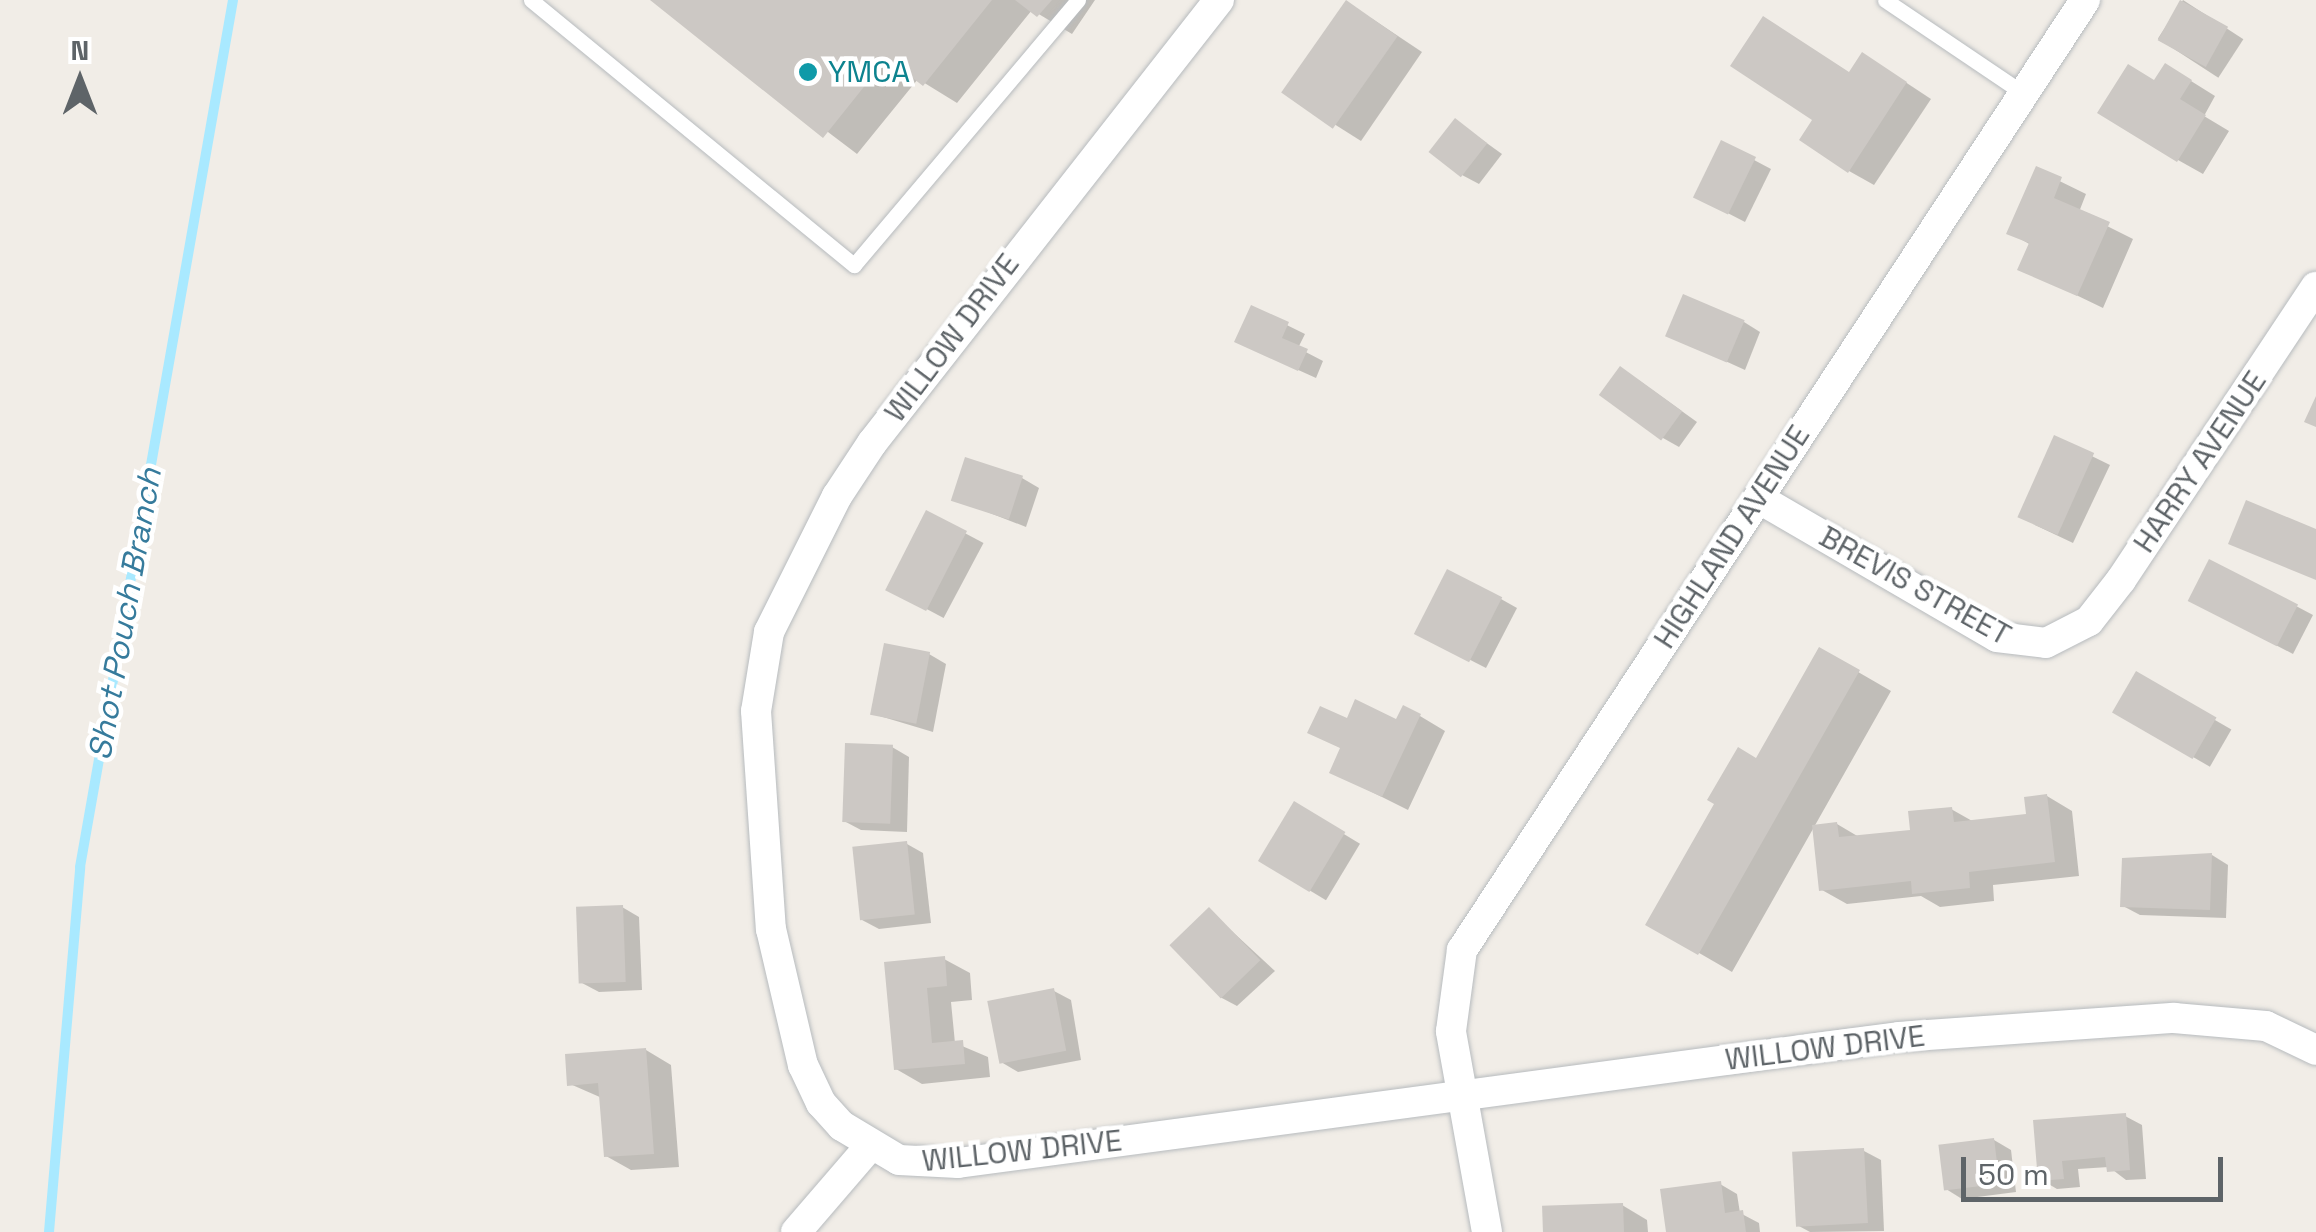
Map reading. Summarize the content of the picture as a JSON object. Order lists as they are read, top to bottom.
{
  "streets": {
    "street": [
      "WILLOW DRIVE",
      "HARRY AVENUE",
      "HIGHLAND AVENUE",
      "BREVIS STREET"
    ]
  },
  "crossings": [
    ["WILLOW DRIVE", "HIGHLAND AVENUE"],
    ["HARRY AVENUE", "BREVIS STREET"],
    ["HIGHLAND AVENUE", "BREVIS STREET"]
  ],
  "water": ["Shot Pouch Branch"],
  "places": ["YMCA"],
  "scale_bar": "50 m",
  "north": "top"
}
